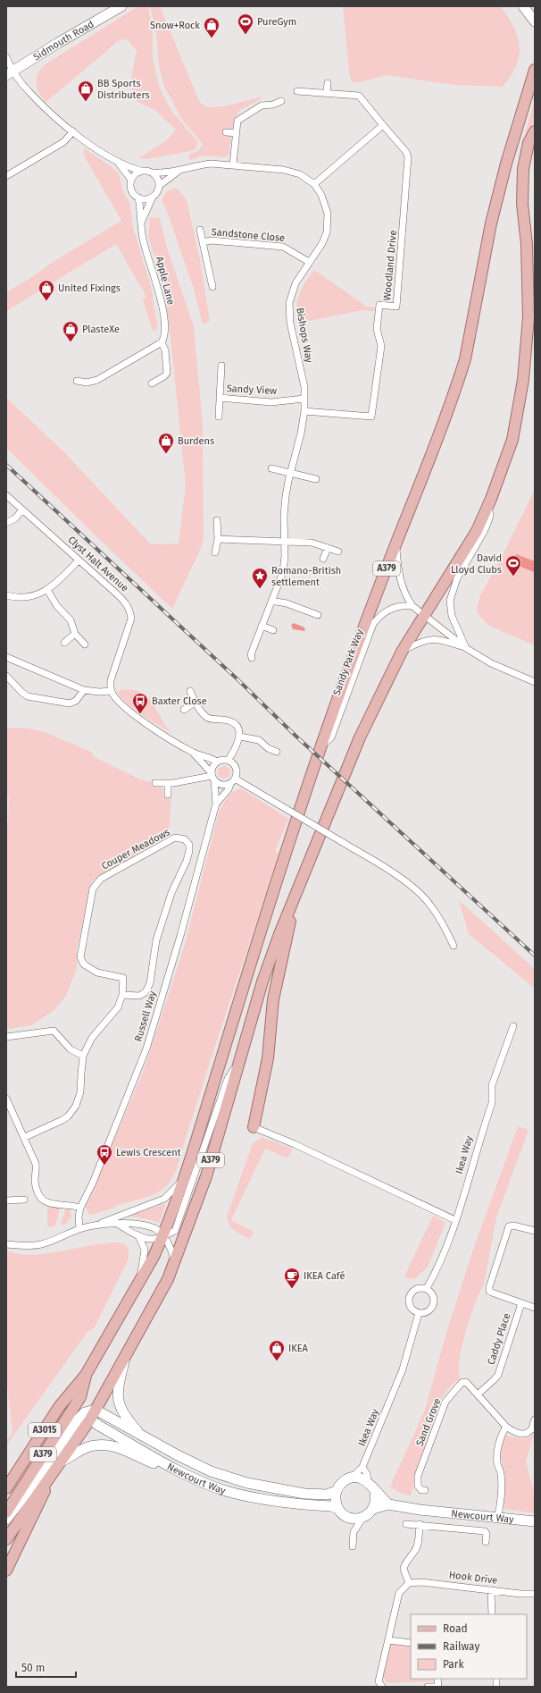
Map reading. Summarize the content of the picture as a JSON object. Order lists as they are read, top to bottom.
{
  "streets": {
    "main road": ["A379", "A3015"],
    "street": [
      "Sidmouth Road",
      "Sandstone Close",
      "Woodland Drive",
      "Apple Lane",
      "Bishops Way",
      "Sandy View",
      "Clyst Halt Avenue",
      "Sandy Park Way",
      "Couper Meadows",
      "Russell Way",
      "Ikea Way",
      "Caddy Place",
      "Sand Grove",
      "Newcourt Way",
      "Hook Drive"
    ]
  },
  "crossings": [
    ["Sandstone Close", "Bishops Way"],
    ["Woodland Drive", "Bishops Way"],
    ["Apple Lane", "Bishops Way"],
    ["Bishops Way", "Sandy View"],
    ["A379", "Sandy Park Way"],
    ["A379", "A3015"],
    ["A379", "Newcourt Way"],
    ["Ikea Way", "Newcourt Way"],
    ["Caddy Place", "Sand Grove"]
  ],
  "places": {
    "sports": ["PureGym", "David Lloyd Clubs"],
    "shop": [
      "Snow+Rock",
      "BB Sports Distributers",
      "United Fixings",
      "PlasteXe",
      "Burdens",
      "IKEA"
    ],
    "place": ["Romano-British settlement"],
    "bus stop": ["Baxter Close", "Lewis Crescent"],
    "cafe": ["IKEA Café"]
  },
  "legend": ["Road", "Railway", "Park"],
  "scale_bar": "50 m"
}
